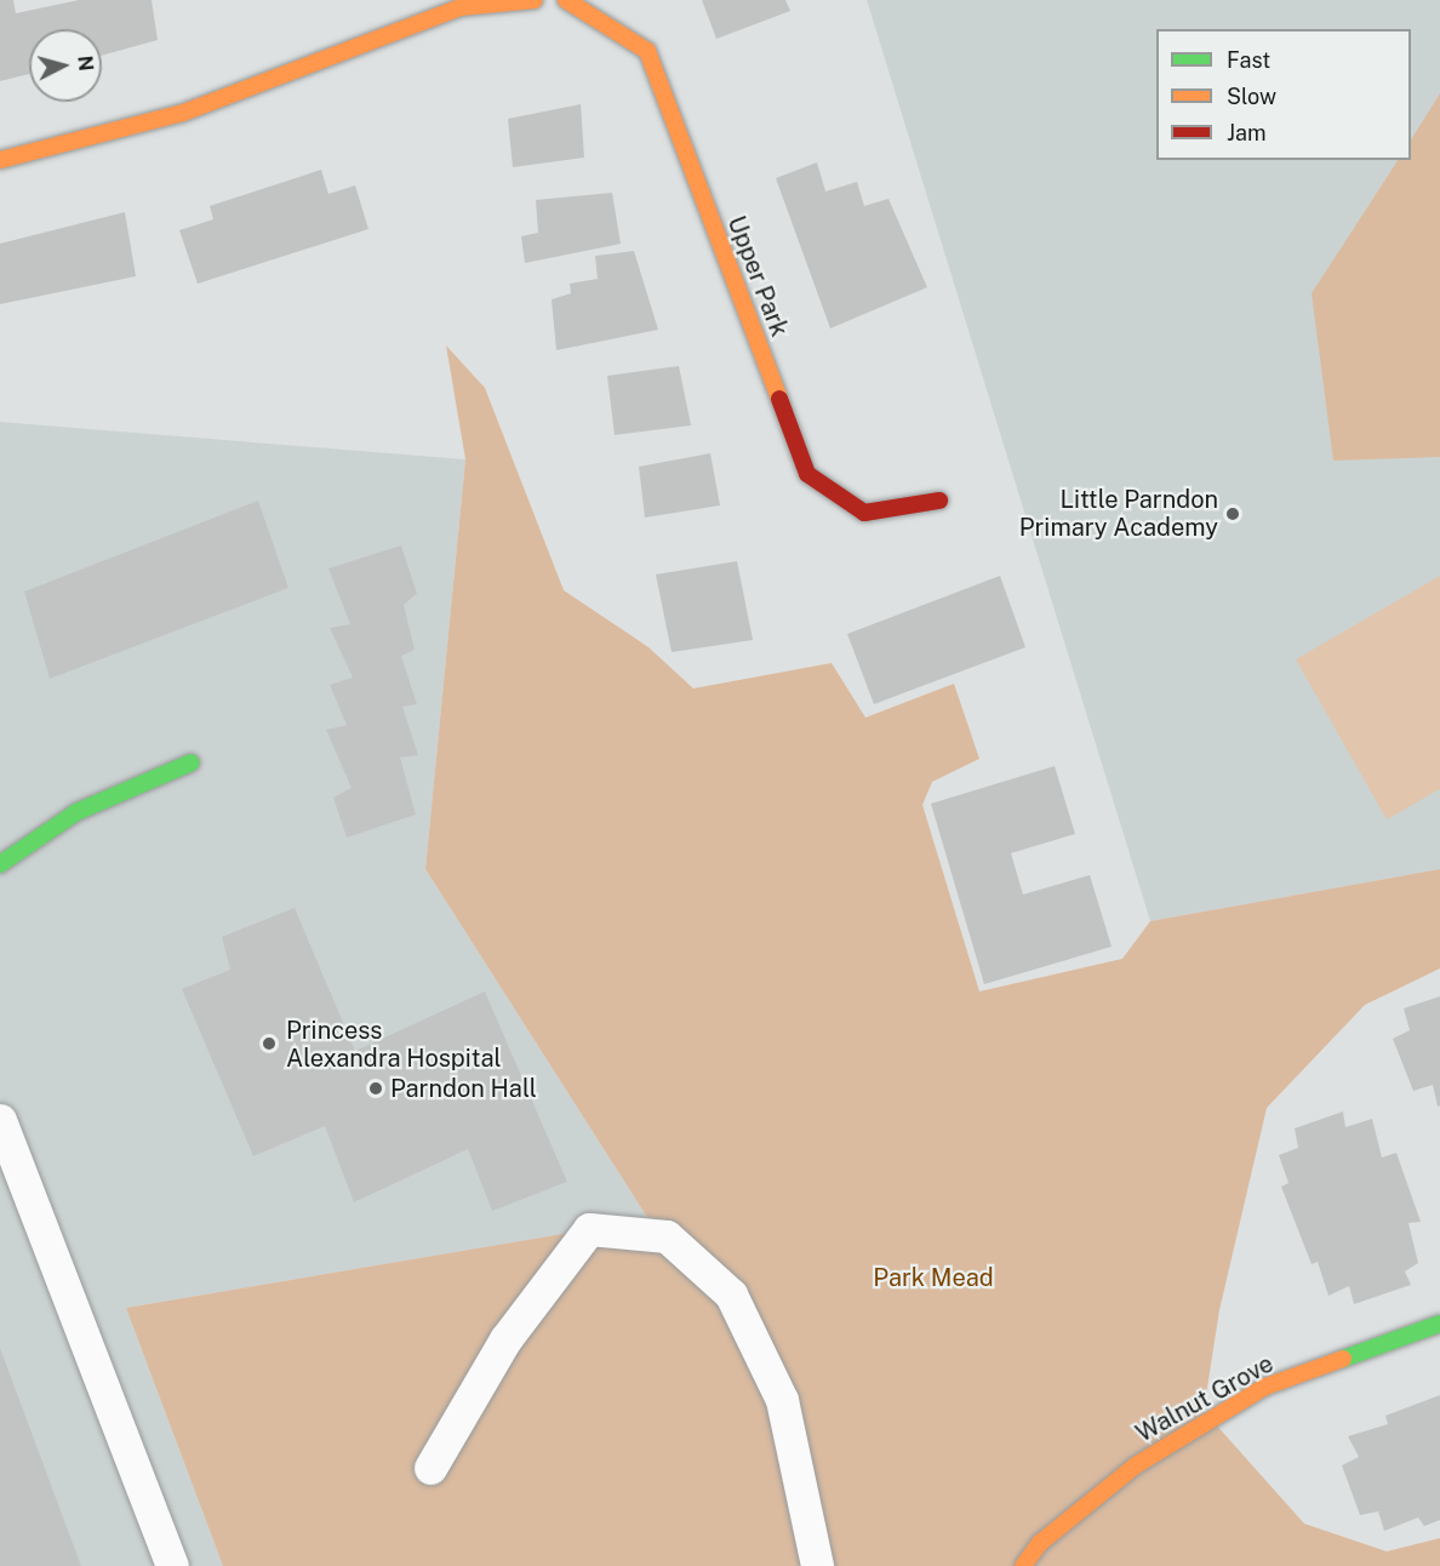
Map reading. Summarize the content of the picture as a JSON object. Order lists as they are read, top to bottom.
{
  "streets": {
    "street": ["Upper Park", "Walnut Grove"]
  },
  "parks": ["Park Mead"],
  "places": ["Little Parndon Primary Academy", "Princess Alexandra Hospital", "Parndon Hall"],
  "legend": ["Fast", "Slow", "Jam"],
  "north": "right"
}
